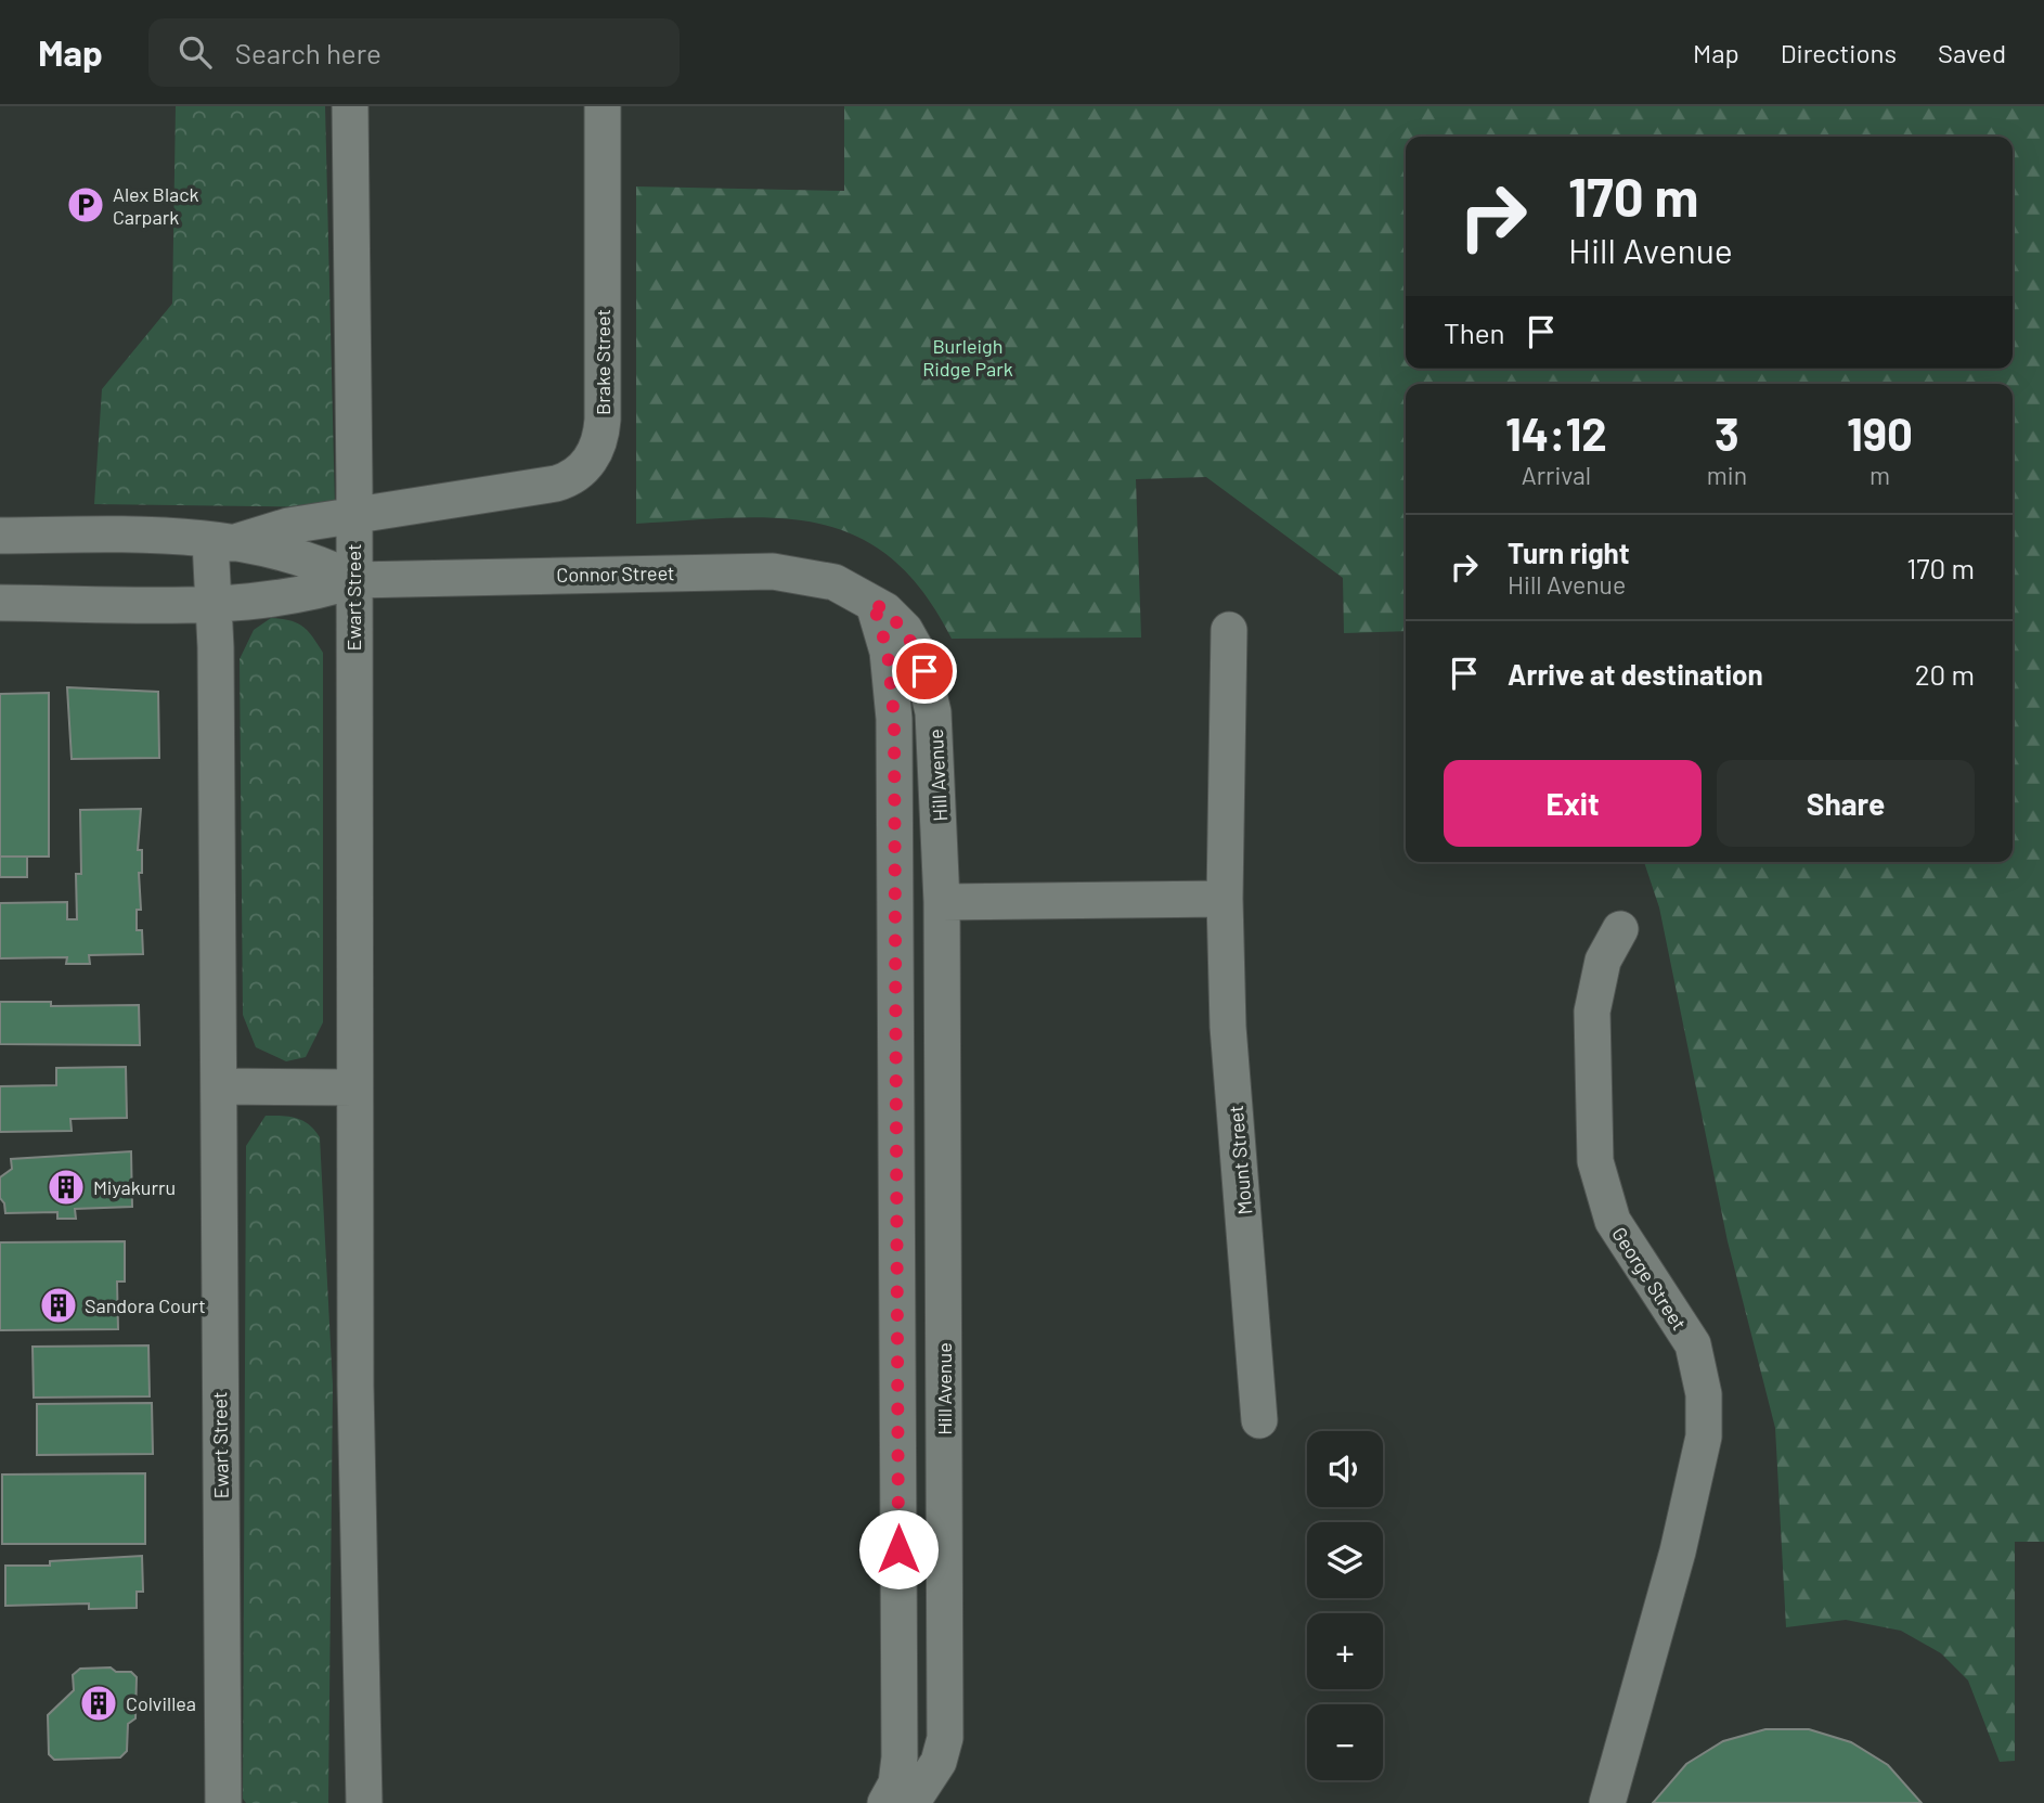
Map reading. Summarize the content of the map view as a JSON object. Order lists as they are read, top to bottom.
{
  "streets": {
    "street": [
      "Brake Street",
      "Connor Street",
      "Ewart Street",
      "Hill Avenue",
      "Mount Street",
      "George Street"
    ]
  },
  "crossings": [
    ["Brake Street", "Connor Street"],
    ["Brake Street", "Ewart Street"],
    ["Connor Street", "Ewart Street"],
    ["Connor Street", "Hill Avenue"]
  ],
  "parks": ["Burleigh Ridge Park"],
  "places": {
    "parking": ["Alex Black Carpark"],
    "building": ["Miyakurru", "Sandora Court", "Colvillea"]
  },
  "page": {
    "header": "Map",
    "search": "Search here",
    "nav": ["Map", "Directions", "Saved"],
    "turn": ["170 m", "Hill Avenue"],
    "then": "Then",
    "eta": [
      "14:12",
      "Arrival",
      "3",
      "min",
      "190",
      "m"
    ],
    "list": [
      {
        "name": "Turn right",
        "note": "Hill Avenue",
        "value": "170 m"
      },
      {
        "name": "Arrive at destination",
        "value": "20 m"
      }
    ],
    "buttons": ["Exit", "Share"],
    "map_buttons": ["+", "−"]
  }
}
